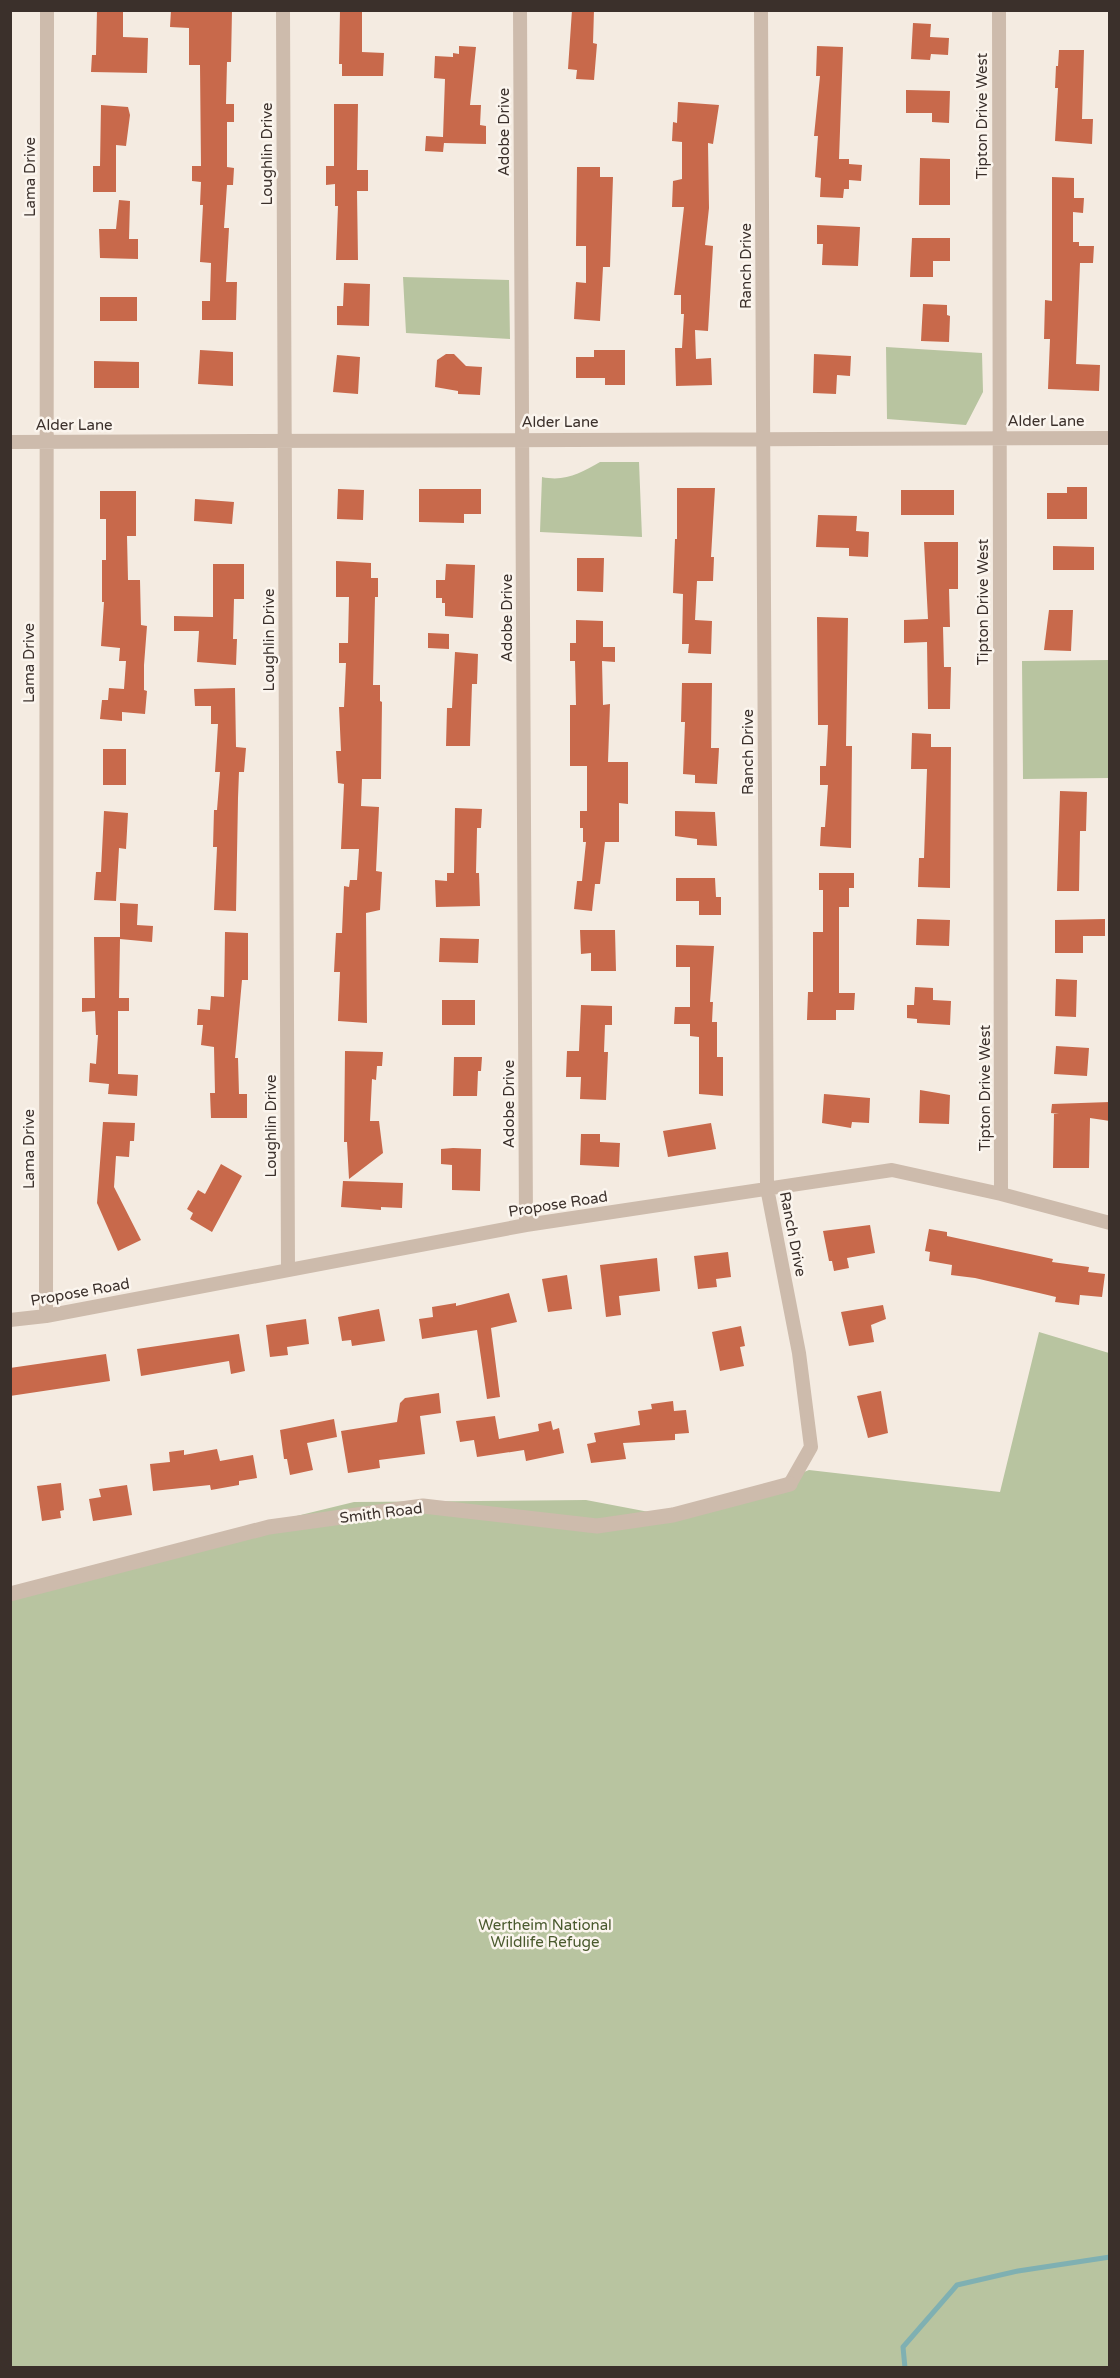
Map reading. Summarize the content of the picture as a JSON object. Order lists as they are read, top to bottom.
{
  "streets": {
    "street": [
      "Tipton Drive West",
      "Adobe Drive",
      "Loughlin Drive",
      "Lama Drive",
      "Ranch Drive",
      "Alder Lane",
      "Propose Road",
      "Smith Road"
    ]
  },
  "crossings": [
    ["Tipton Drive West", "Alder Lane"],
    ["Tipton Drive West", "Propose Road"],
    ["Adobe Drive", "Alder Lane"],
    ["Adobe Drive", "Propose Road"],
    ["Loughlin Drive", "Alder Lane"],
    ["Loughlin Drive", "Propose Road"],
    ["Lama Drive", "Alder Lane"],
    ["Lama Drive", "Propose Road"],
    ["Ranch Drive", "Alder Lane"],
    ["Ranch Drive", "Propose Road"],
    ["Ranch Drive", "Smith Road"]
  ],
  "parks": ["Wertheim National Wildlife Refuge"]
}
